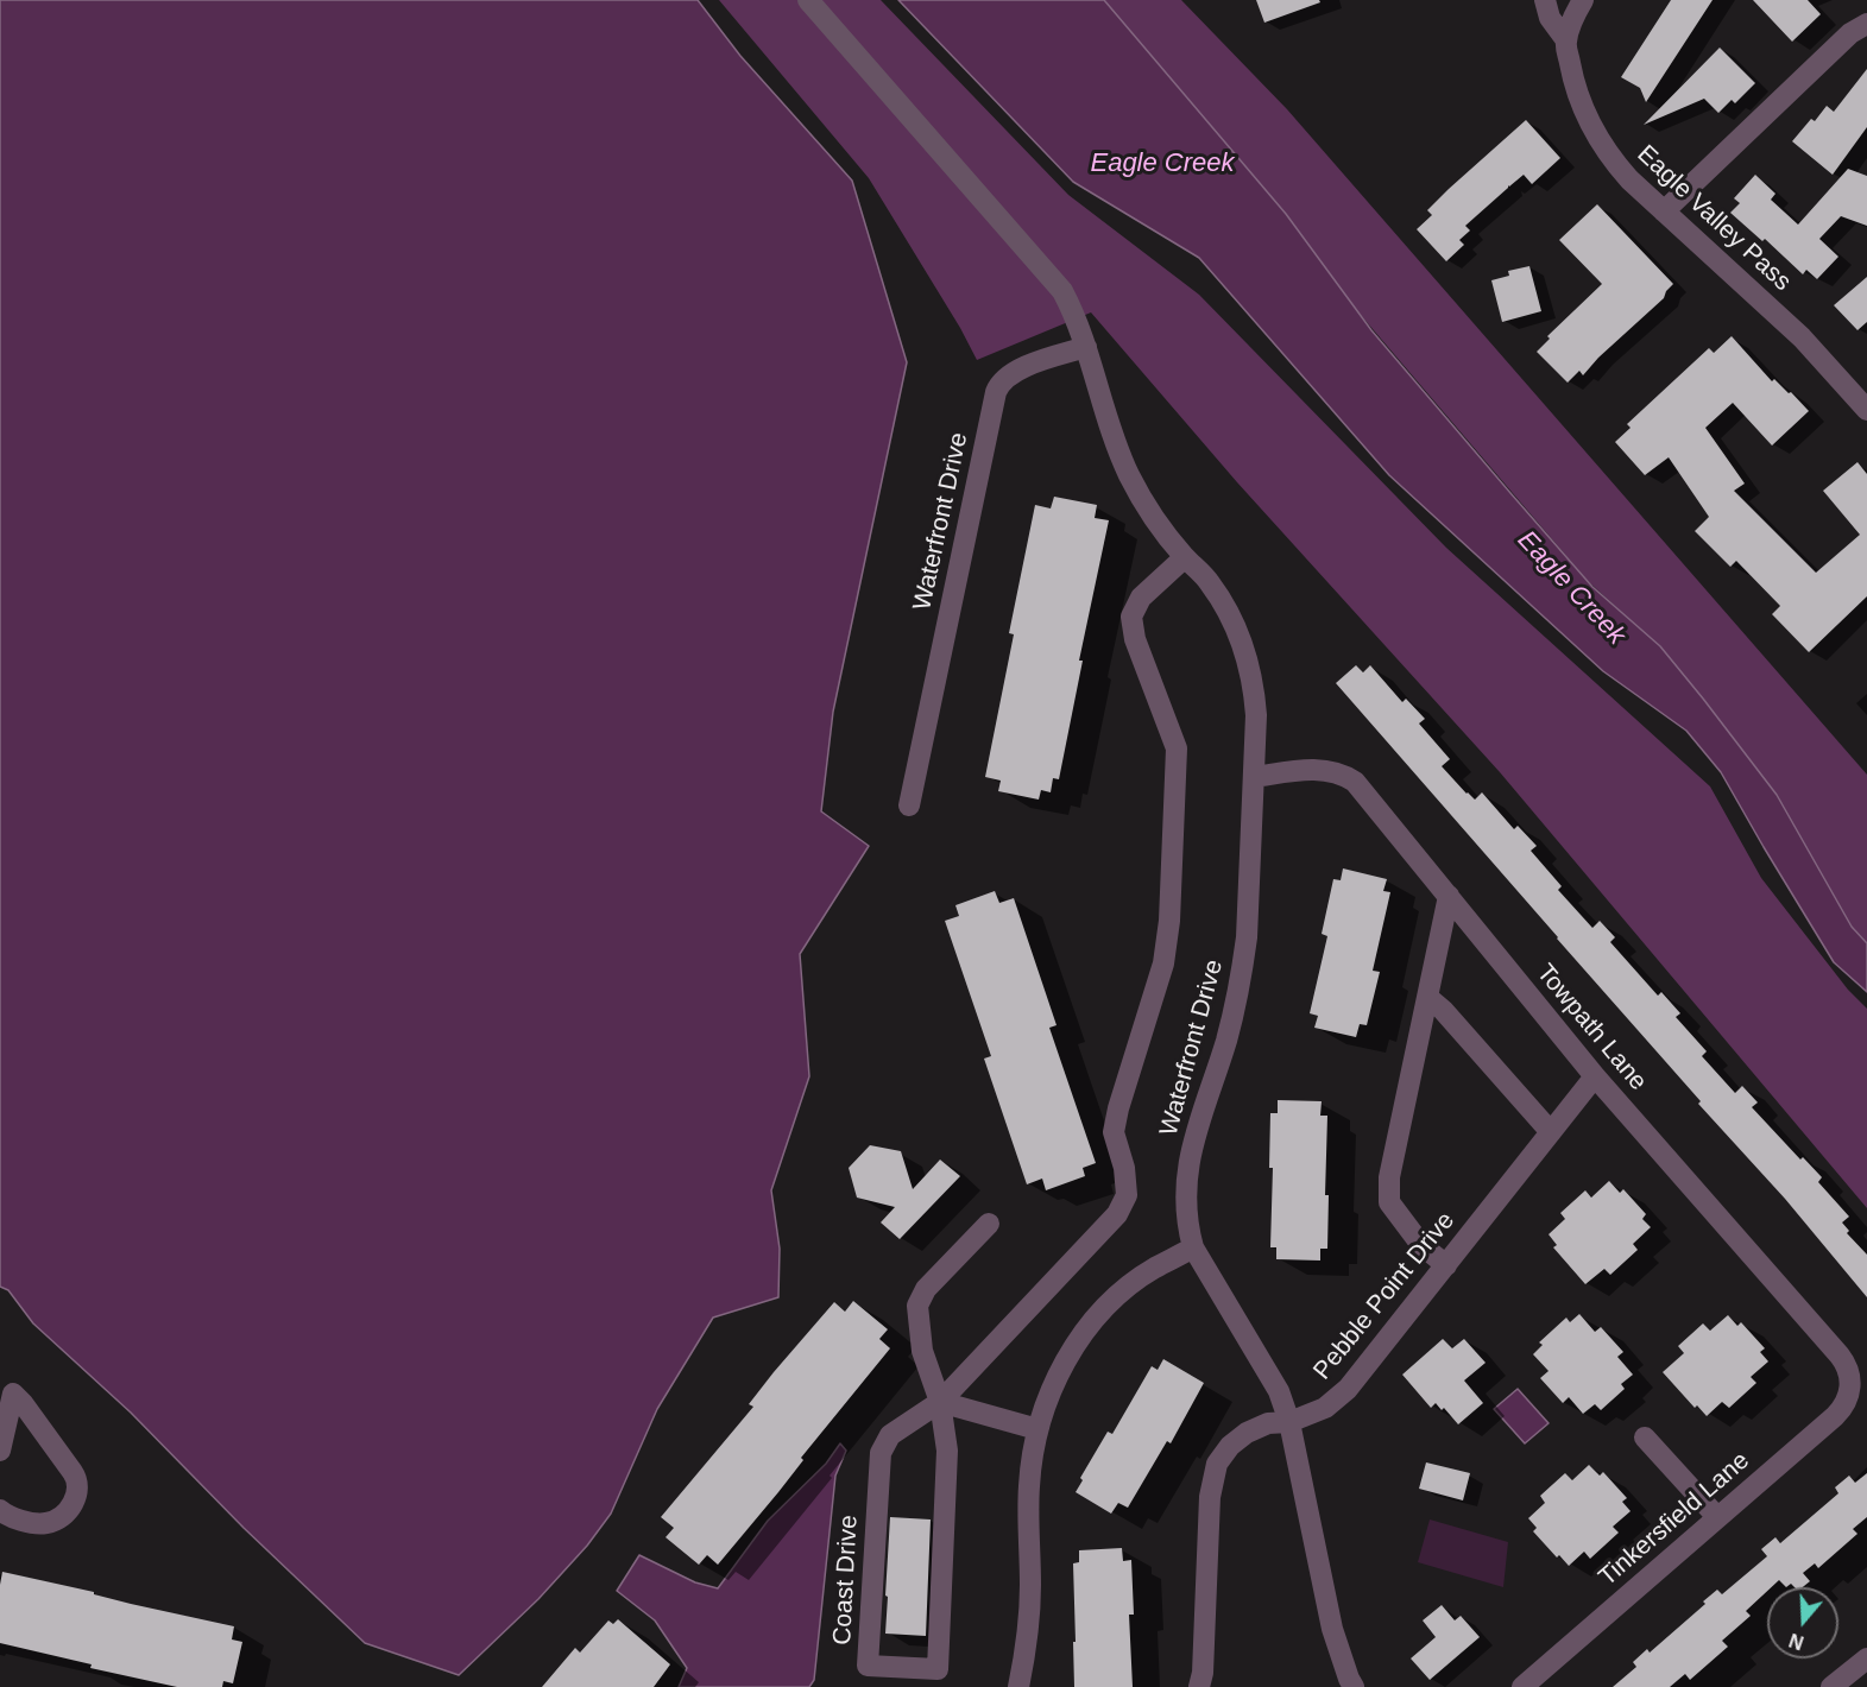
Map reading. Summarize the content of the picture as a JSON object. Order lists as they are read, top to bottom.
{
  "streets": {
    "street": [
      "Eagle Valley Pass",
      "Waterfront Drive",
      "Towpath Lane",
      "Pebble Point Drive",
      "Tinkersfield Lane",
      "Coast Drive"
    ]
  },
  "crossings": [
    ["Waterfront Drive", "Towpath Lane"],
    ["Waterfront Drive", "Pebble Point Drive"],
    ["Towpath Lane", "Pebble Point Drive"],
    ["Towpath Lane", "Tinkersfield Lane"]
  ],
  "water": ["Eagle Creek"],
  "north": "bottom"
}
